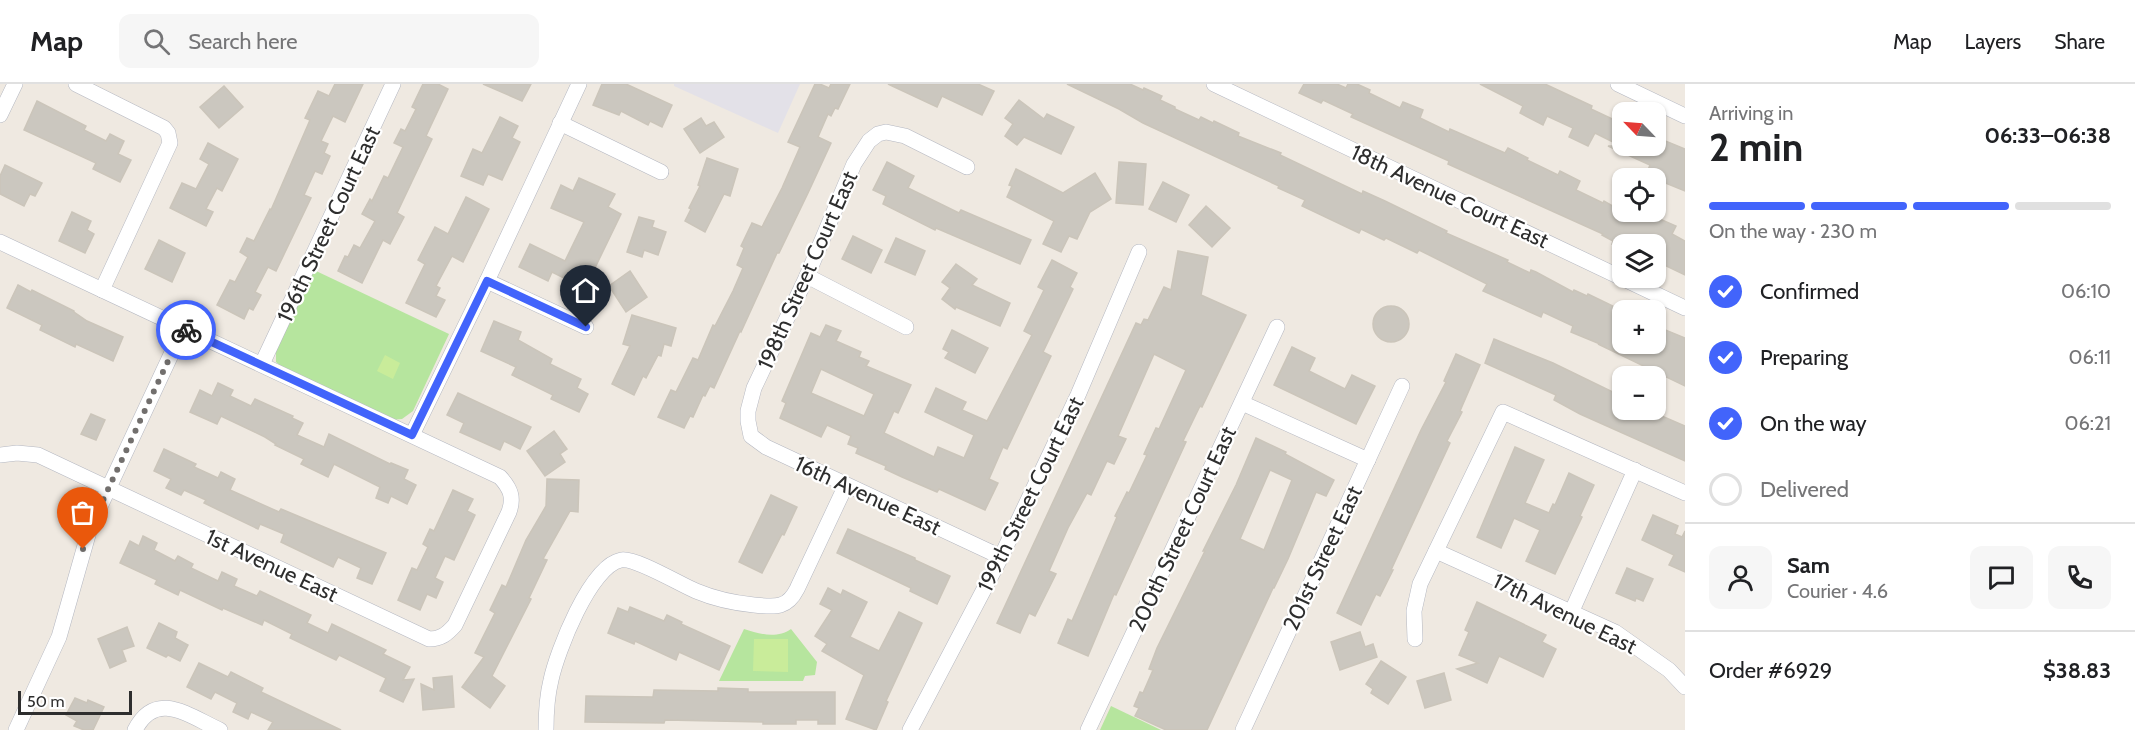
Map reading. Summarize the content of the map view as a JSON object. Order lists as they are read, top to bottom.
{
  "streets": {
    "street": [
      "18th Avenue Court East",
      "196th Street Court East",
      "198th Street Court East",
      "199th Street Court East",
      "16th Avenue East",
      "200th Street Court East",
      "201st Street East",
      "1st Avenue East",
      "17th Avenue East"
    ]
  },
  "crossings": [
    ["198th Street Court East", "16th Avenue East"],
    ["199th Street Court East", "16th Avenue East"]
  ],
  "scale_bar": "50 m",
  "north": "top left",
  "page": {
    "header": "Map",
    "search": "Search here",
    "nav": ["Map", "Layers", "Share"],
    "heading": ["2 min", "Arriving in", "06:33–06:38"],
    "panel": [
      "Sam",
      "Courier · 4.6",
      "Order #6929",
      "$38.83"
    ],
    "map_buttons": ["+", "−"],
    "bar": "On the way · 230 m",
    "list": [
      ["Confirmed", "06:10"],
      ["Preparing", "06:11"],
      ["On the way", "06:21"],
      "Delivered"
    ],
    "scale": "50 m"
  }
}
